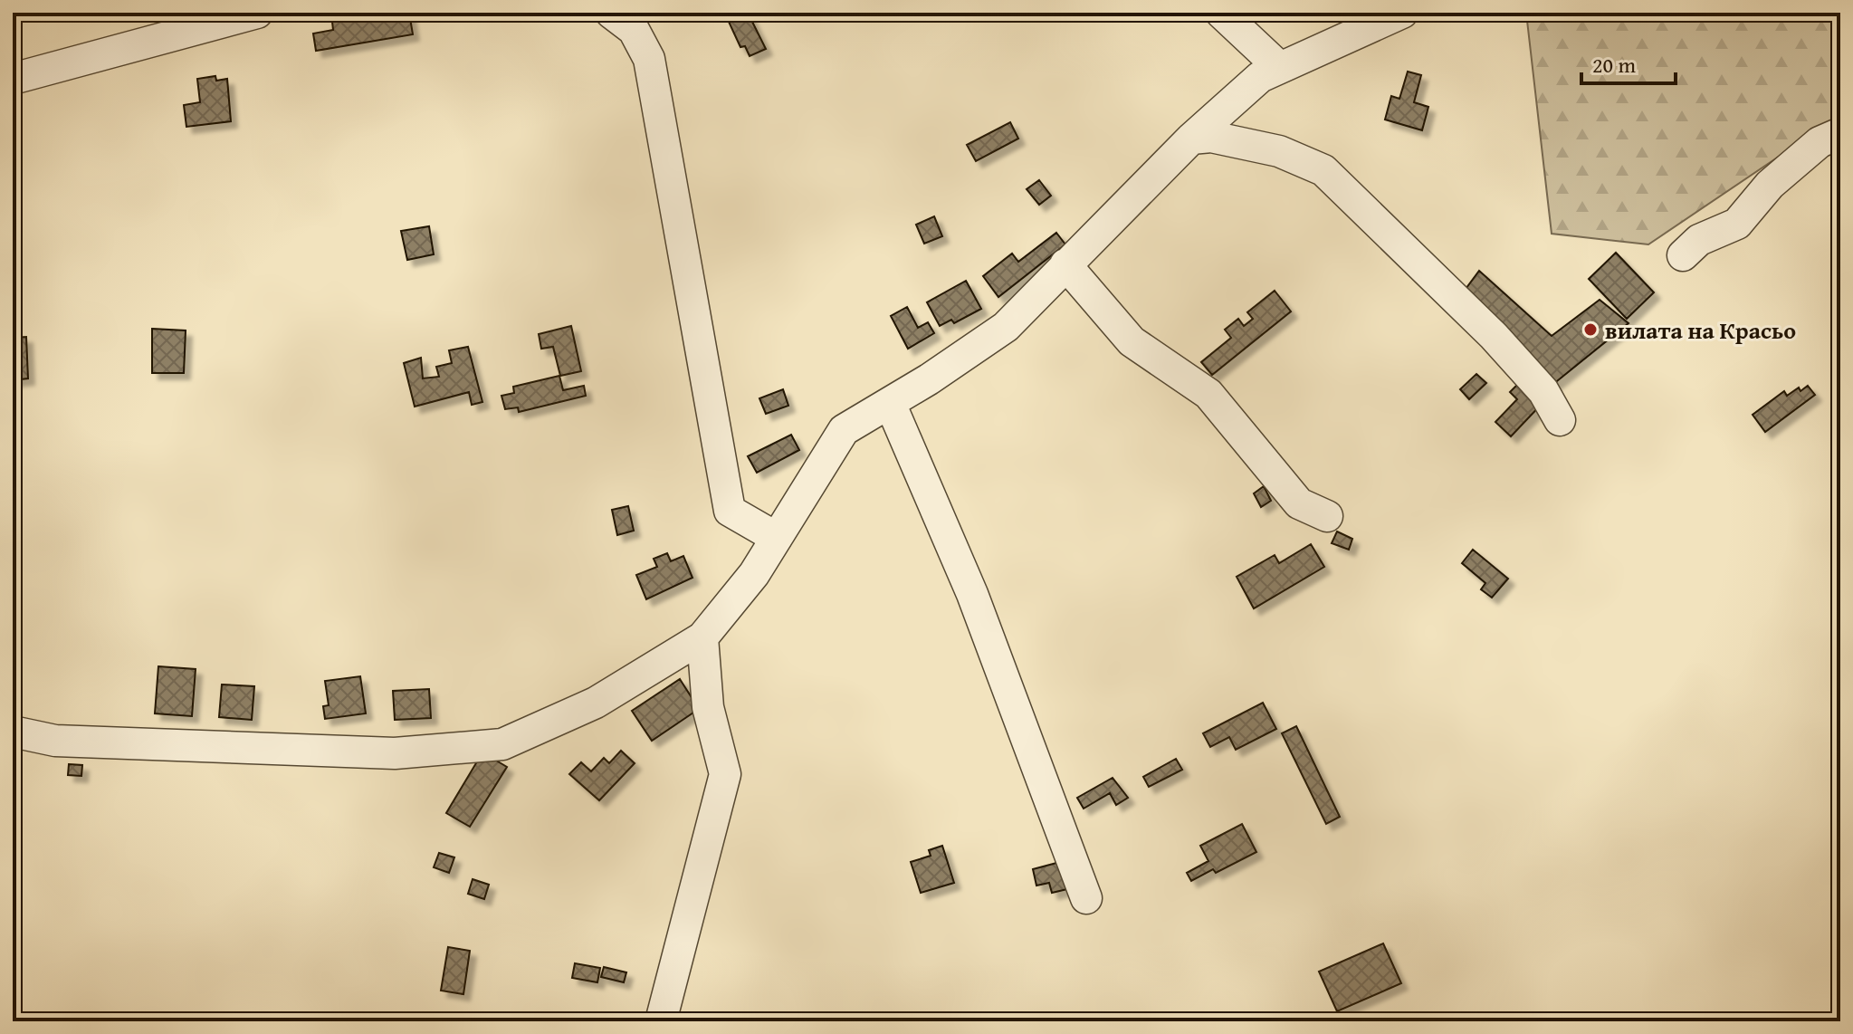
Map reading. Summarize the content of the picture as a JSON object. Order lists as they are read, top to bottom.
{
  "places": ["вилата на Красьо"],
  "scale_bar": "20 m"
}
